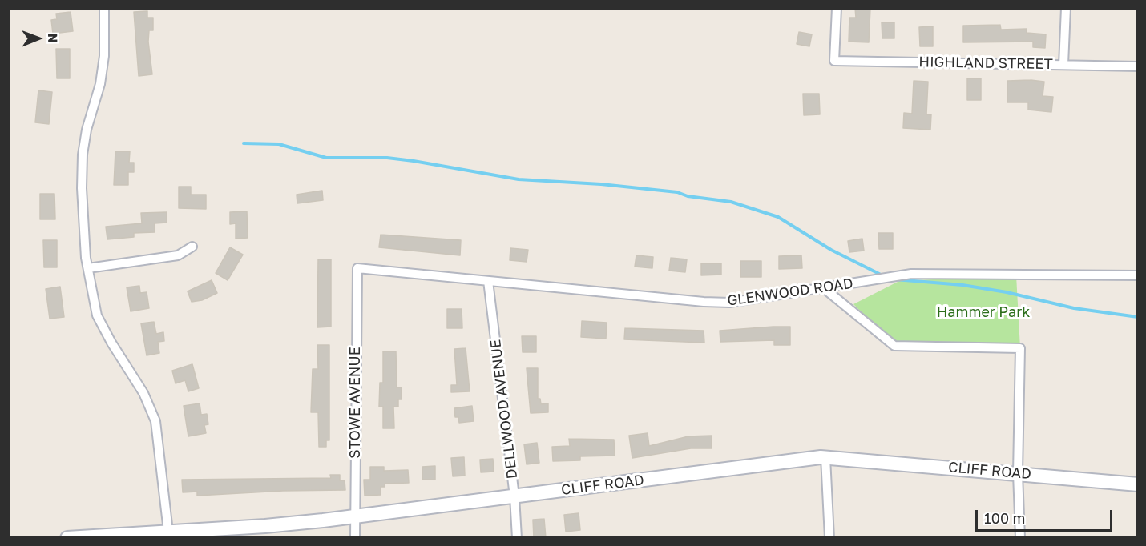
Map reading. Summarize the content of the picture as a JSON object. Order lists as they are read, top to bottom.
{
  "streets": {
    "street": [
      "HIGHLAND STREET",
      "GLENWOOD ROAD",
      "STOWE AVENUE",
      "DELLWOOD AVENUE",
      "CLIFF ROAD"
    ]
  },
  "crossings": [
    ["GLENWOOD ROAD", "STOWE AVENUE"],
    ["GLENWOOD ROAD", "DELLWOOD AVENUE"],
    ["STOWE AVENUE", "CLIFF ROAD"],
    ["DELLWOOD AVENUE", "CLIFF ROAD"]
  ],
  "parks": ["Hammer Park"],
  "scale_bar": "100 m",
  "north": "right"
}
